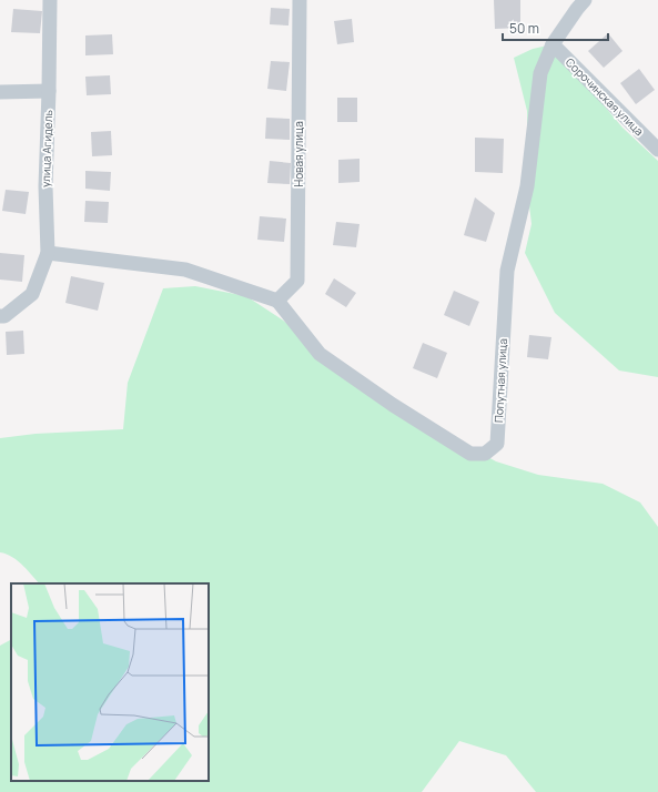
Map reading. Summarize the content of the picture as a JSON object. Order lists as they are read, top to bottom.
{
  "streets": {
    "street": [
      "Сорочинская улица",
      "улица Агидель",
      "Новая улица",
      "Попутная улица"
    ]
  },
  "crossings": [
    ["Сорочинская улица", "Попутная улица"],
    ["Новая улица", "Попутная улица"]
  ],
  "scale_bar": "50 m"
}
